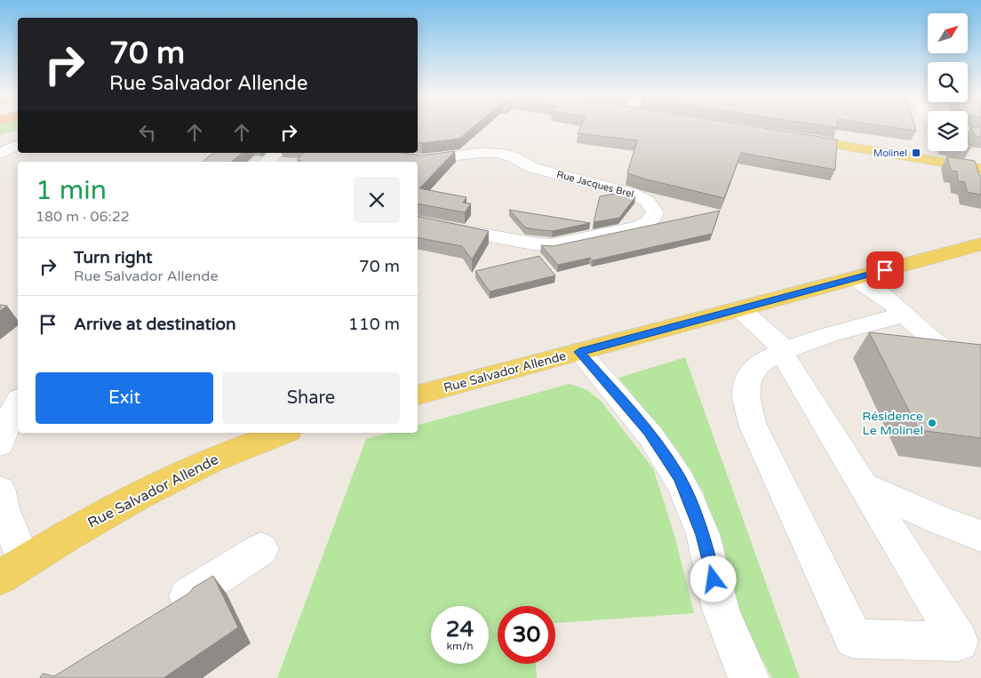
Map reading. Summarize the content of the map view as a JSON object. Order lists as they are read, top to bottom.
{
  "streets": {
    "main road": ["Rue Salvador Allende"],
    "street": ["Rue Jacques Brel"]
  },
  "places": {
    "transit": ["Molinel"],
    "other": ["Résidence Le Molinel"]
  },
  "north": "top right",
  "page": {
    "turn": ["70 m", "Rue Salvador Allende"],
    "heading": ["1 min", "180 m · 06:22"],
    "list": [
      {
        "name": "Turn right",
        "note": "Rue Salvador Allende",
        "value": "70 m"
      },
      {
        "name": "Arrive at destination",
        "value": "110 m"
      }
    ],
    "buttons": ["Exit", "Share"],
    "speed": "24 km/h",
    "limit": "30"
  }
}
